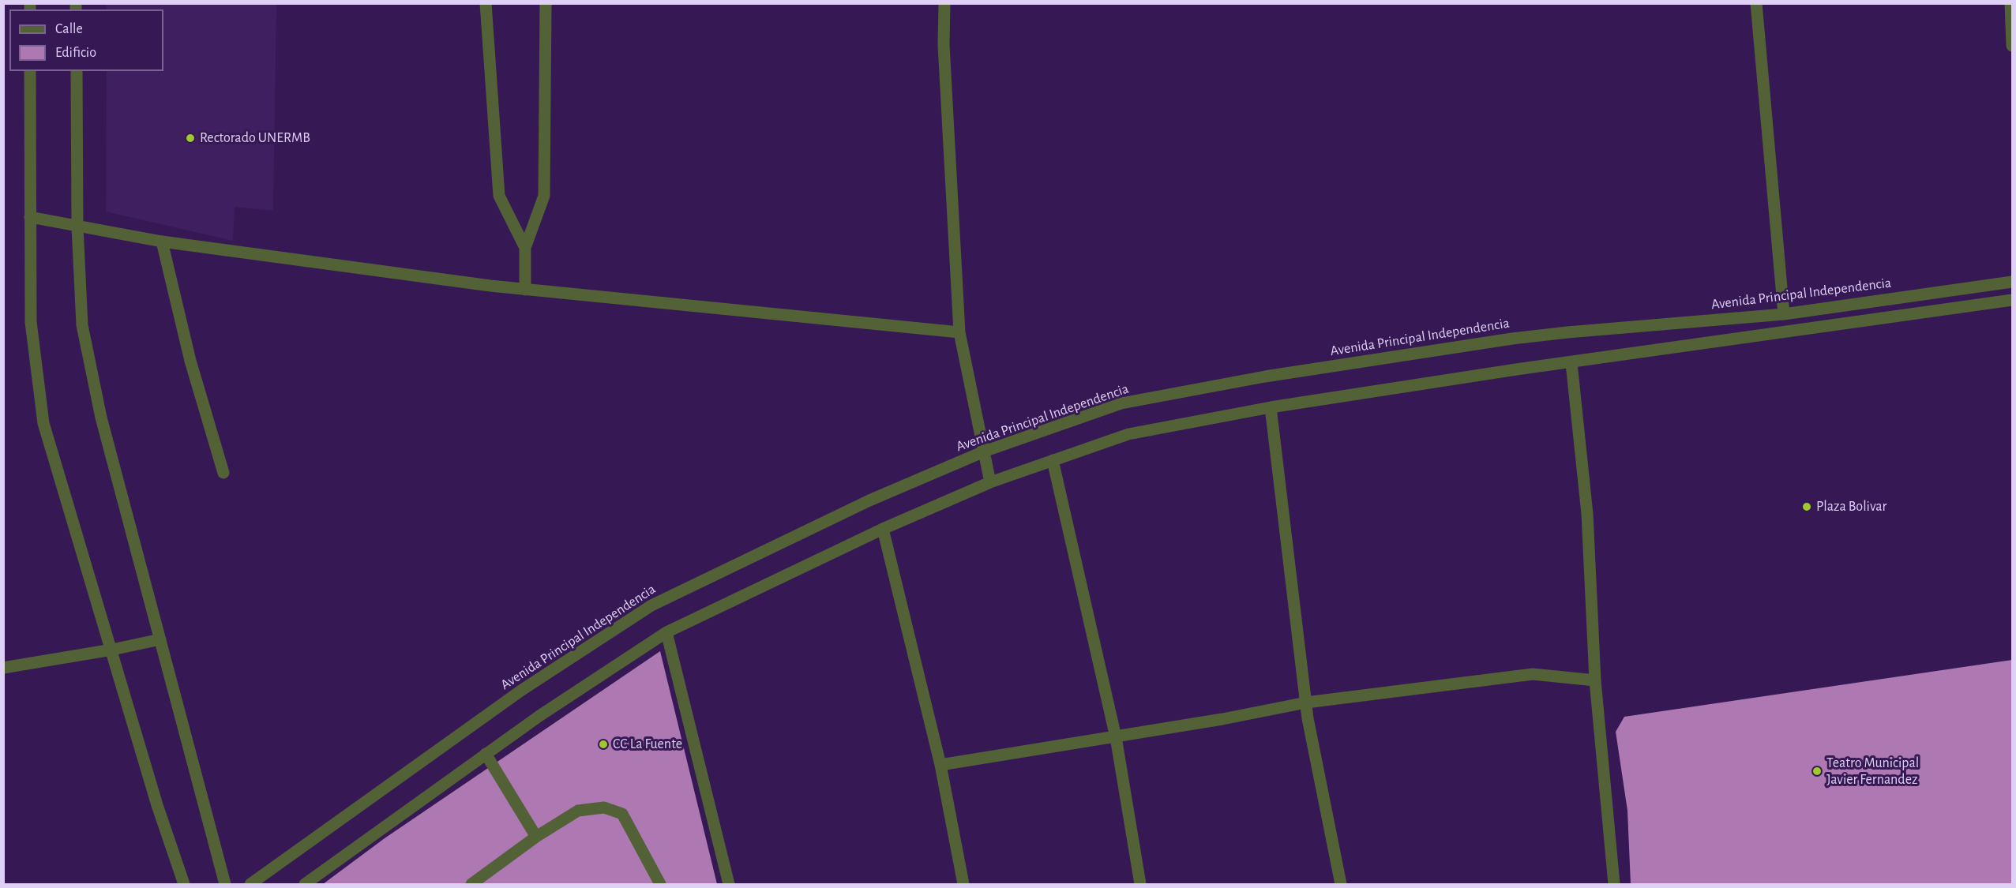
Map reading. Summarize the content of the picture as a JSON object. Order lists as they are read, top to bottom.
{
  "streets": {
    "street": ["Avenida Principal Independencia"]
  },
  "places": [
    "Rectorado UNERMB",
    "Plaza Bolivar",
    "CC La Fuente",
    "Teatro Municipal Javier Fernandez"
  ],
  "legend": ["Calle", "Edificio"]
}
